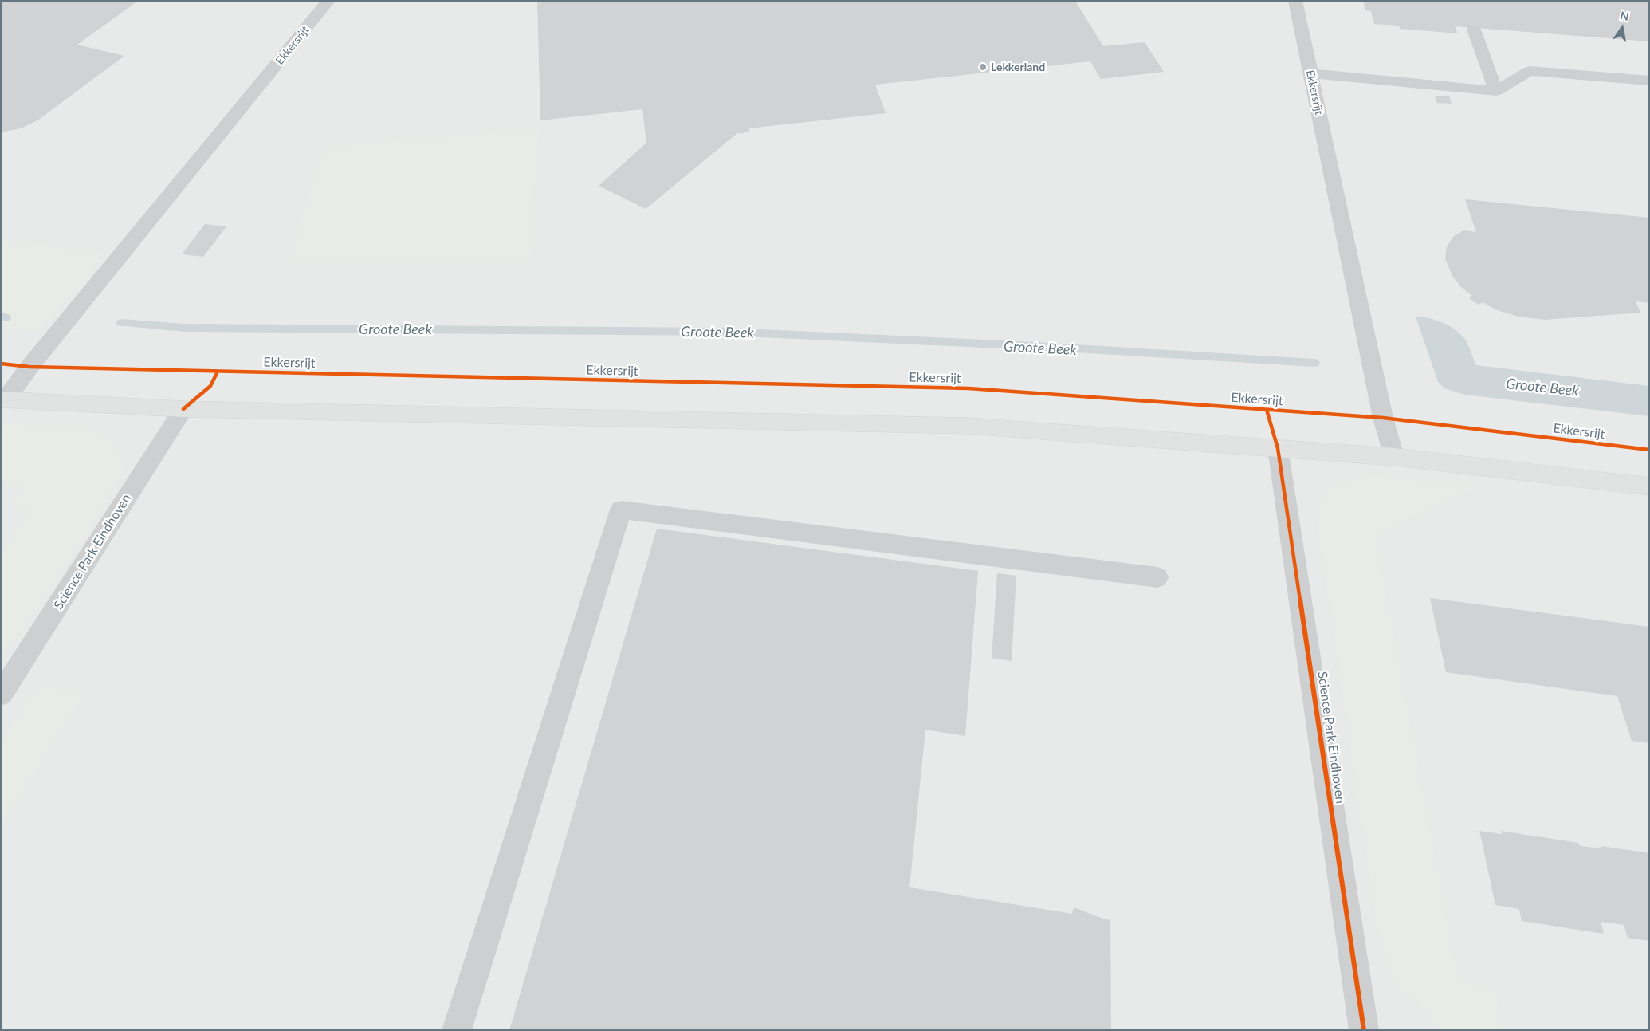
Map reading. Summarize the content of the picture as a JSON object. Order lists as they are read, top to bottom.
{
  "streets": {
    "main road": ["Ekkersrijt"],
    "street": ["Science Park Eindhoven"]
  },
  "crossings": [
    ["Ekkersrijt", "Science Park Eindhoven"]
  ],
  "water": ["Groote Beek"],
  "places": ["Lekkerland"],
  "north": "top"
}
